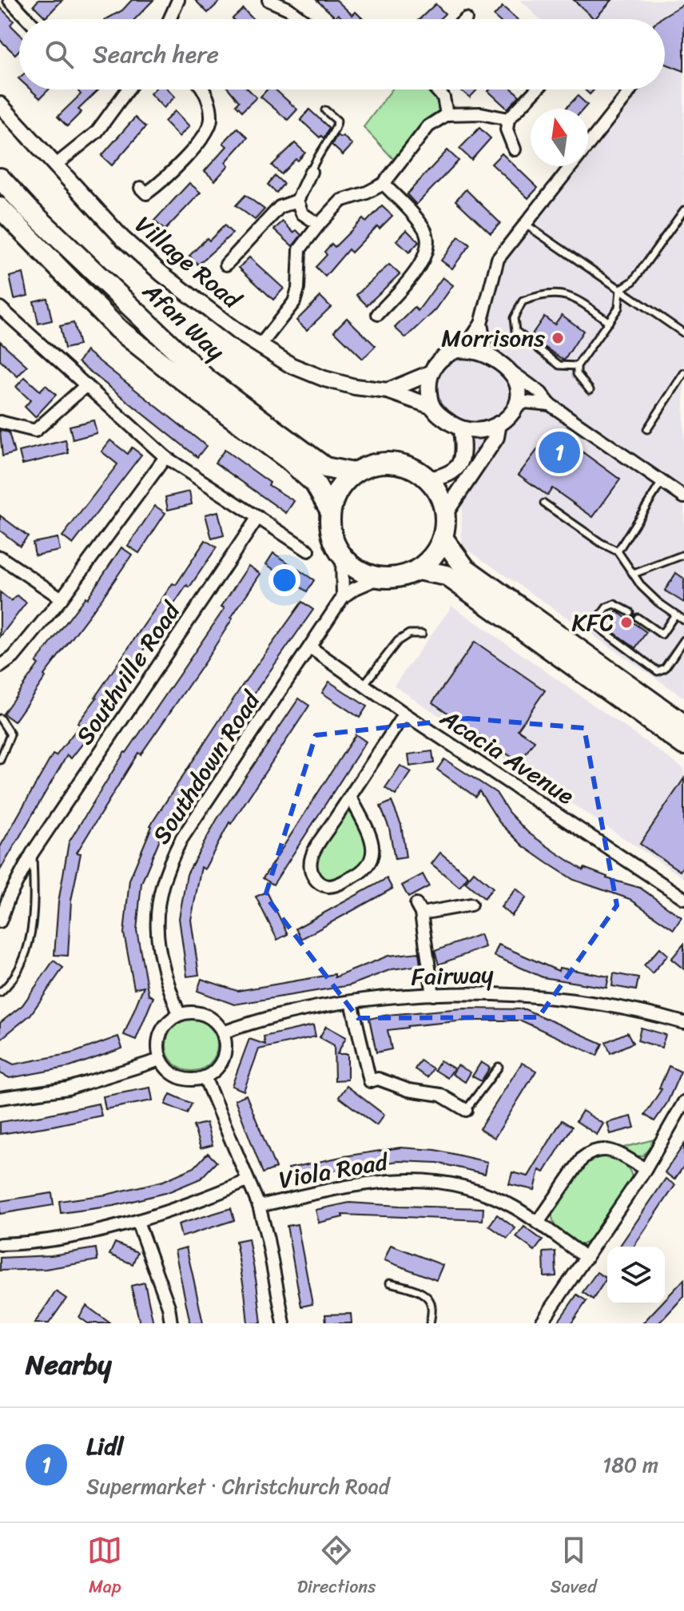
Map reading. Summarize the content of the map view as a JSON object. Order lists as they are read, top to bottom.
{
  "streets": {
    "main road": ["Afan Way"],
    "street": [
      "Village Road",
      "Southville Road",
      "Acacia Avenue",
      "Southdown Road",
      "Fairway",
      "Viola Road"
    ]
  },
  "crossings": [
    ["Afan Way", "Southdown Road"],
    ["Acacia Avenue", "Southdown Road"],
    ["Southdown Road", "Fairway"]
  ],
  "places": ["Morrisons", "KFC"],
  "north": "top",
  "page": {
    "search": "Search here",
    "pins": "1",
    "heading": "Nearby",
    "list": [
      {
        "mark": "1",
        "name": "Lidl",
        "note": "Supermarket · Christchurch Road",
        "value": "180 m"
      }
    ],
    "nav": ["Map", "Directions", "Saved"]
  }
}
